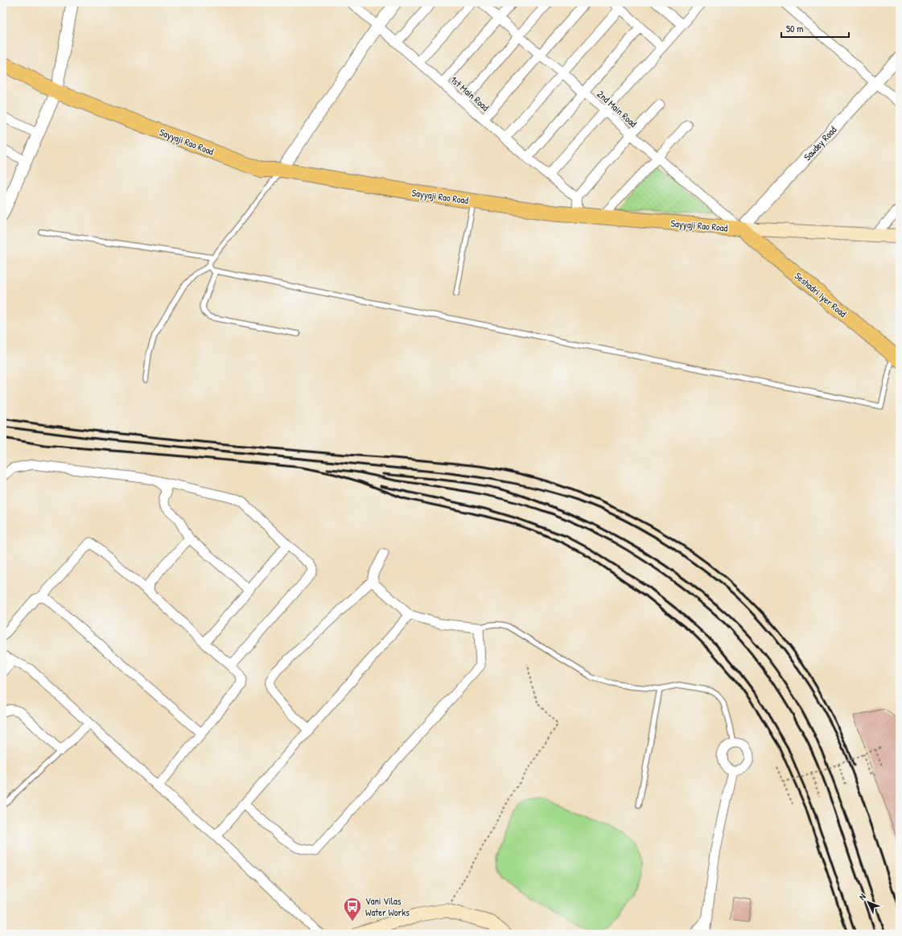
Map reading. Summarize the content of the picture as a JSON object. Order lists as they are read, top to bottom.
{
  "streets": {
    "main road": ["Sayyaji Rao Road", "Seshadri Iyer Road"],
    "street": ["1st Main Road", "2nd Main Road", "Sawdey Road"]
  },
  "crossings": [
    ["2nd Main Road", "Sayyaji Rao Road"],
    ["2nd Main Road", "Sawdey Road"],
    ["2nd Main Road", "Seshadri Iyer Road"],
    ["Sayyaji Rao Road", "Sawdey Road"],
    ["Sayyaji Rao Road", "Seshadri Iyer Road"],
    ["Sawdey Road", "Seshadri Iyer Road"]
  ],
  "places": {
    "bus stop": ["Vani Vilas Water Works"]
  },
  "scale_bar": "50 m",
  "north": "top left"
}
